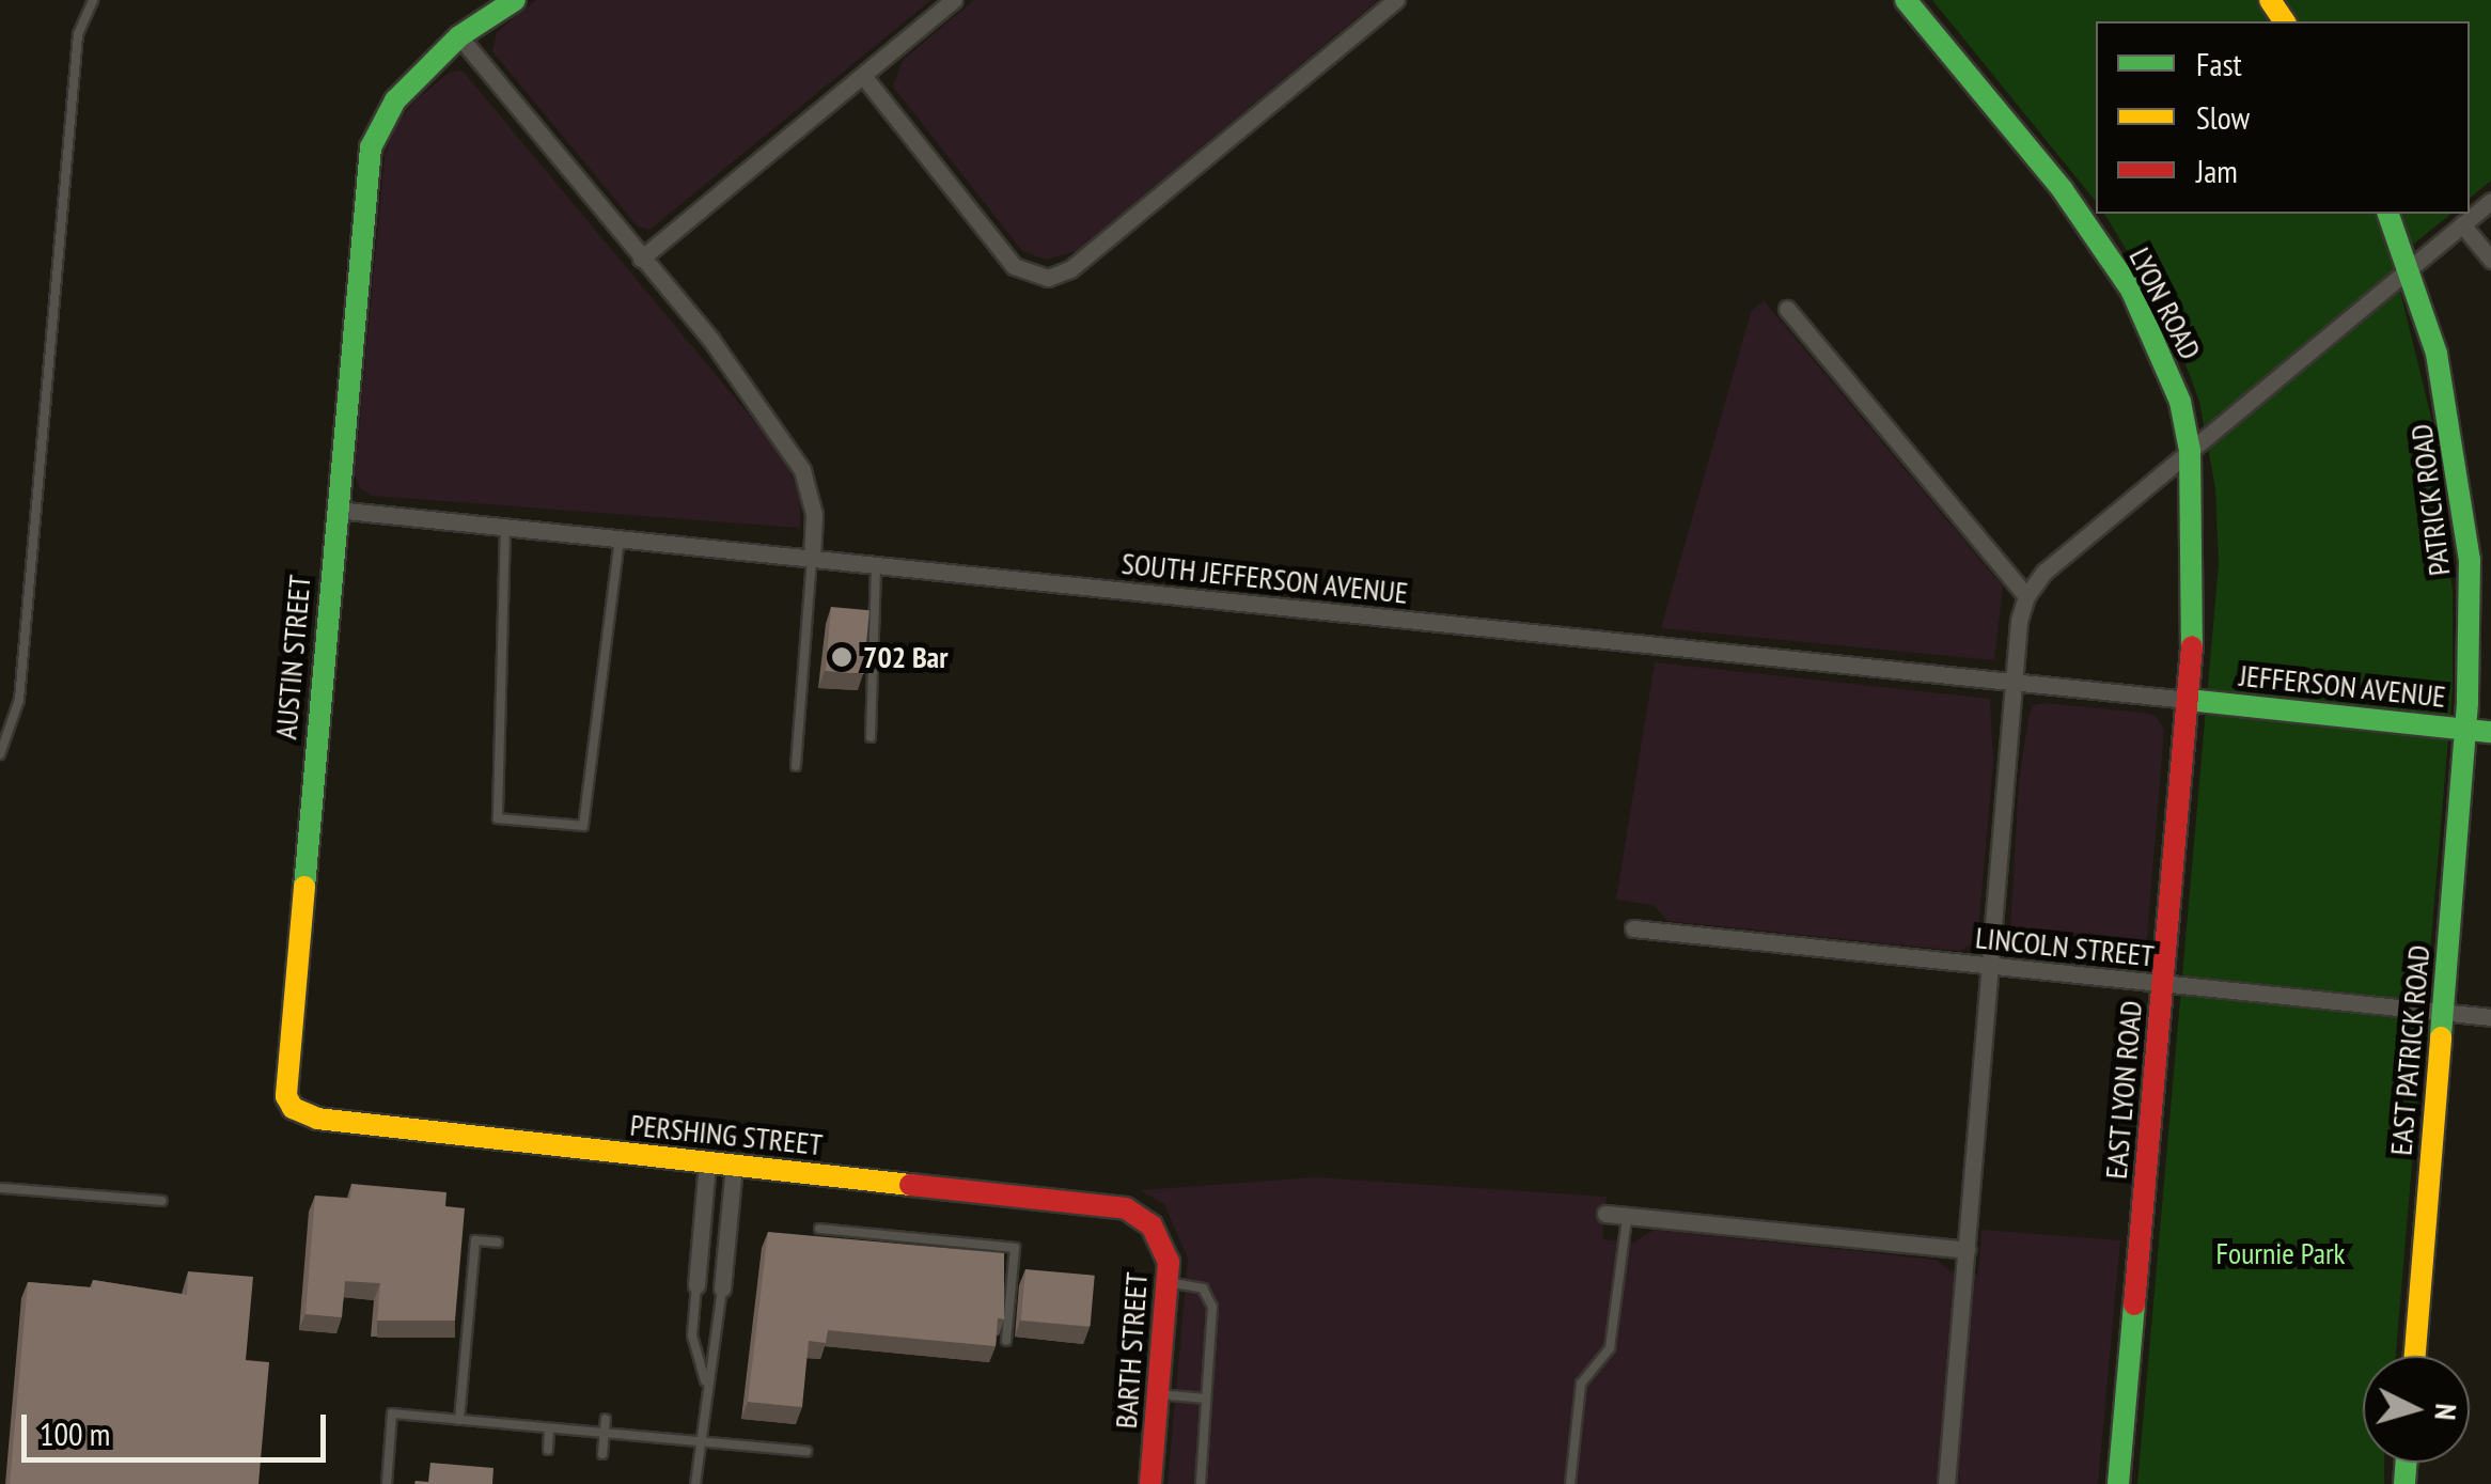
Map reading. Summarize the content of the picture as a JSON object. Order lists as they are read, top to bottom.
{
  "streets": {
    "main road": [
      "LYON ROAD",
      "PATRICK ROAD",
      "AUSTIN STREET",
      "JEFFERSON AVENUE",
      "EAST PATRICK ROAD",
      "EAST LYON ROAD",
      "PERSHING STREET",
      "BARTH STREET"
    ],
    "street": ["SOUTH JEFFERSON AVENUE", "LINCOLN STREET"]
  },
  "crossings": [
    ["LYON ROAD", "SOUTH JEFFERSON AVENUE"],
    ["LYON ROAD", "JEFFERSON AVENUE"],
    ["LYON ROAD", "EAST LYON ROAD"],
    ["PATRICK ROAD", "JEFFERSON AVENUE"],
    ["PATRICK ROAD", "EAST PATRICK ROAD"],
    ["SOUTH JEFFERSON AVENUE", "AUSTIN STREET"],
    ["SOUTH JEFFERSON AVENUE", "JEFFERSON AVENUE"],
    ["SOUTH JEFFERSON AVENUE", "EAST LYON ROAD"],
    ["AUSTIN STREET", "PERSHING STREET"],
    ["JEFFERSON AVENUE", "EAST PATRICK ROAD"],
    ["JEFFERSON AVENUE", "EAST LYON ROAD"],
    ["LINCOLN STREET", "EAST PATRICK ROAD"],
    ["LINCOLN STREET", "EAST LYON ROAD"],
    ["PERSHING STREET", "BARTH STREET"]
  ],
  "parks": ["Fournie Park"],
  "places": ["702 Bar"],
  "legend": ["Fast", "Slow", "Jam"],
  "scale_bar": "100 m",
  "north": "right"
}
